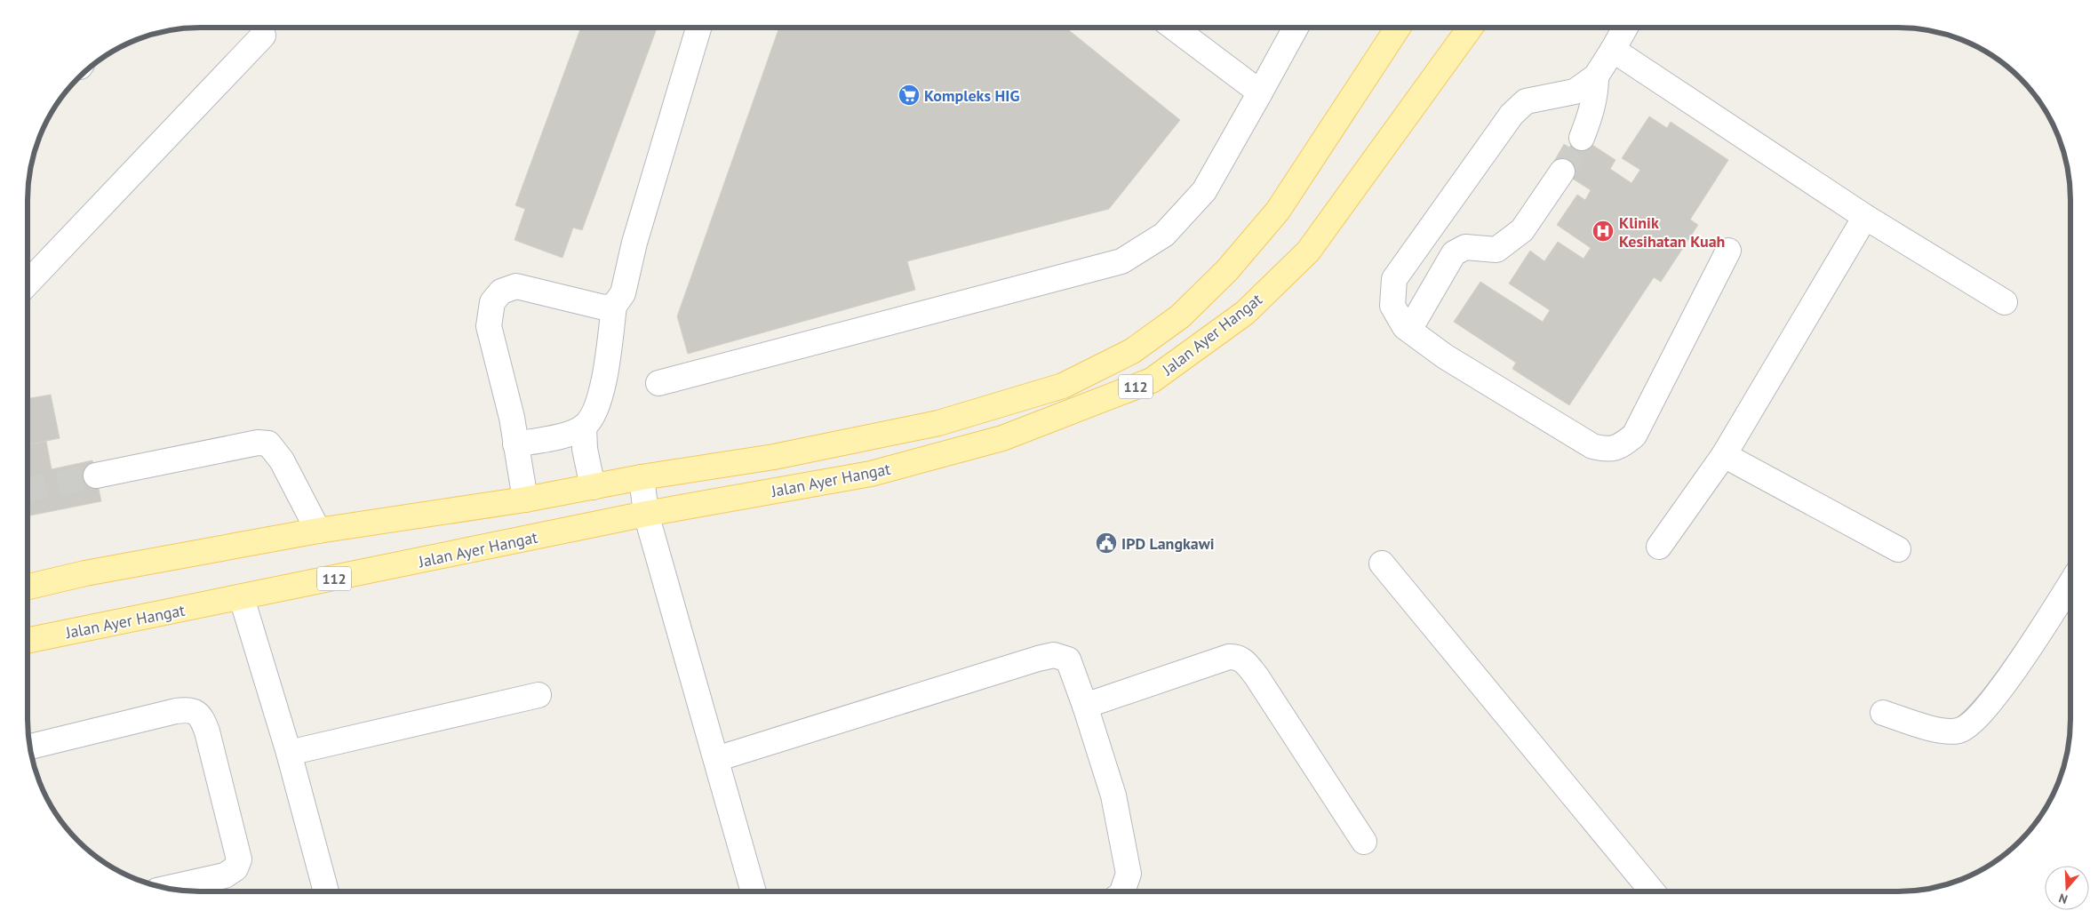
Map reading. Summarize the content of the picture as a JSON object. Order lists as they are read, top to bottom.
{
  "streets": {
    "main road": ["Jalan Ayer Hangat", "112"]
  },
  "places": {
    "supermarket": ["Kompleks HIG"],
    "hospital": ["Klinik Kesihatan Kuah"],
    "public building": ["IPD Langkawi"]
  },
  "north": "bottom"
}
